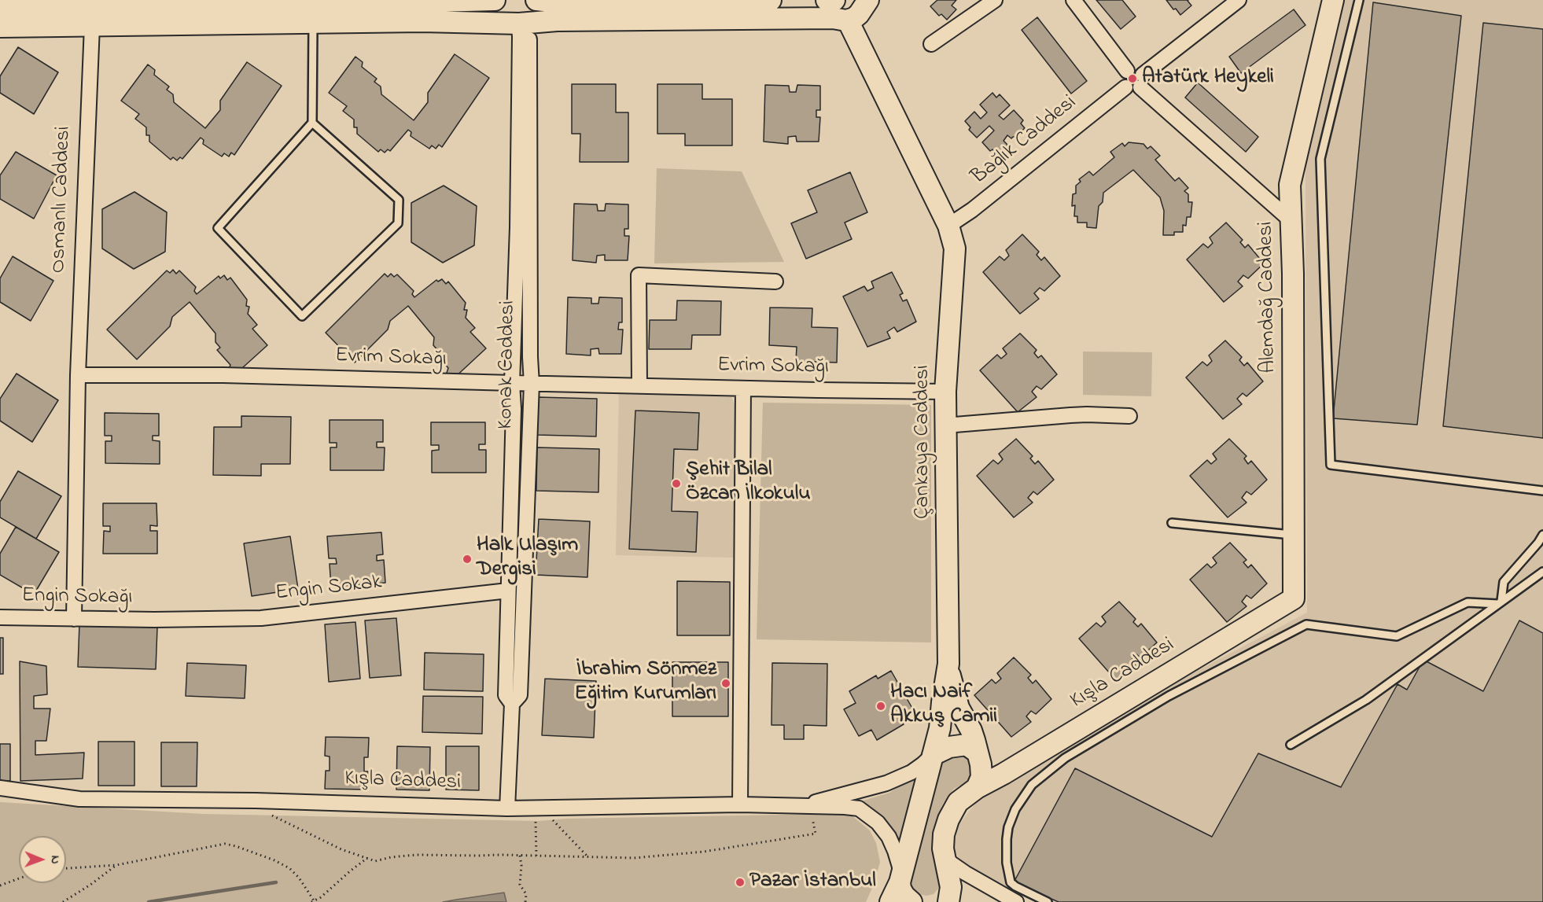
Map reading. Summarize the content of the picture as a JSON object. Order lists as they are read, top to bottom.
{
  "streets": {
    "main road": ["Alemdağ Caddesi", "Çankaya Caddesi", "Kışla Caddesi"],
    "street": [
      "Bağlık Caddesi",
      "Osmanlı Caddesi",
      "Evrim Sokağı",
      "Konak Caddesi",
      "Engin Sokak",
      "Engin Sokağı"
    ]
  },
  "crossings": [
    ["Bağlık Caddesi", "Çankaya Caddesi"],
    ["Osmanlı Caddesi", "Evrim Sokağı"],
    ["Alemdağ Caddesi", "Kışla Caddesi"],
    ["Evrim Sokağı", "Konak Caddesi"],
    ["Evrim Sokağı", "Çankaya Caddesi"],
    ["Konak Caddesi", "Engin Sokak"],
    ["Konak Caddesi", "Kışla Caddesi"],
    ["Çankaya Caddesi", "Kışla Caddesi"],
    ["Engin Sokak", "Engin Sokağı"]
  ],
  "places": [
    "Atatürk Heykeli",
    "Şehit Bilal Özcan İlkokulu",
    "Halk Ulaşım Dergisi",
    "İbrahim Sönmez Eğitim Kurumları",
    "Hacı Naif Akkuş Camii",
    "Pazar İstanbul"
  ],
  "north": "right"
}
